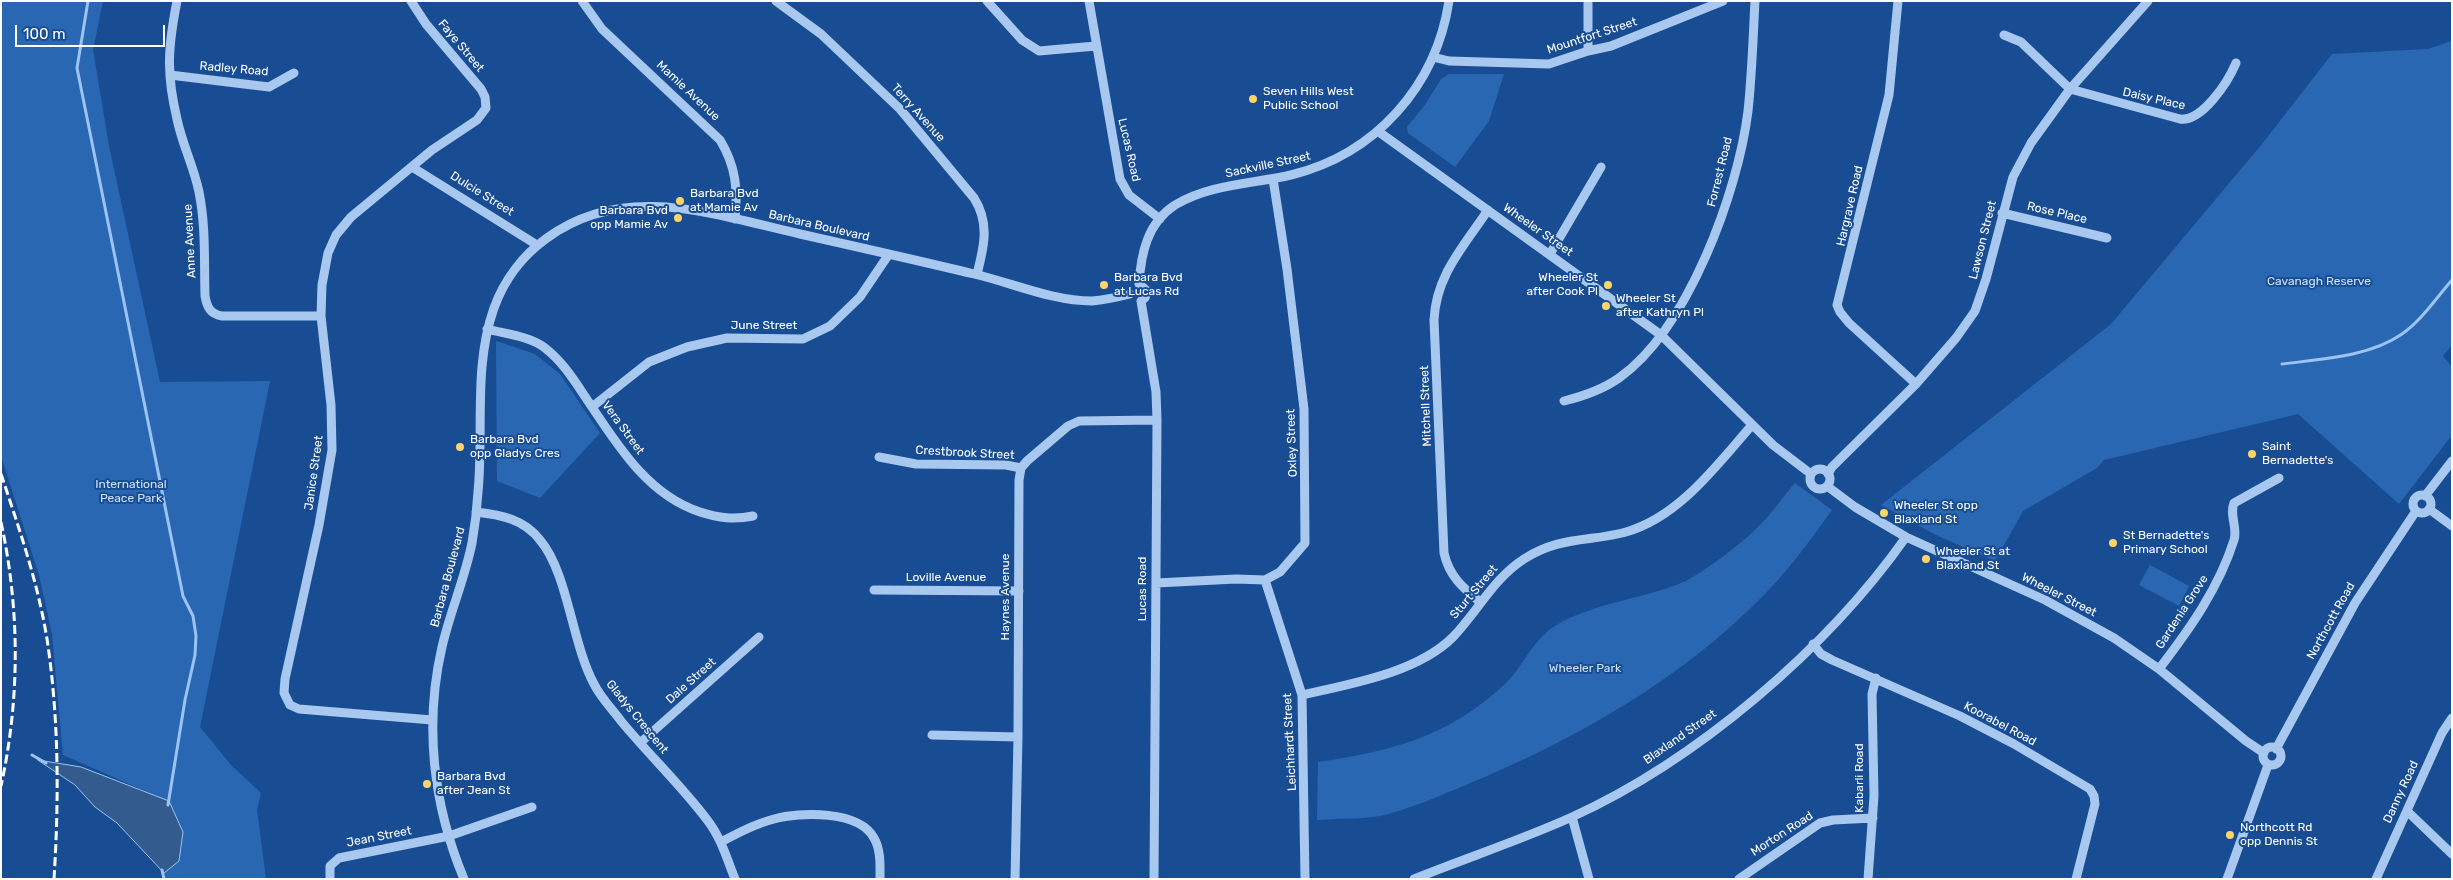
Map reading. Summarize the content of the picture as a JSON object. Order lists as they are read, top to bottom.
{
  "streets": {
    "street": [
      "Mountfort Street",
      "Faye Street",
      "Radley Road",
      "Mamie Avenue",
      "Daisy Place",
      "Terry Avenue",
      "Lucas Road",
      "Sackville Street",
      "Forrest Road",
      "Dulcie Street",
      "Hargrave Road",
      "Rose Place",
      "Barbara Boulevard",
      "Wheeler Street",
      "Lawson Street",
      "Anne Avenue",
      "June Street",
      "Mitchell Street",
      "Vera Street",
      "Oxley Street",
      "Crestbrook Street",
      "Janice Street",
      "Loville Avenue",
      "Sturt Street",
      "Haynes Avenue",
      "Gardenia Grove",
      "Northcott Road",
      "Dale Street",
      "Gladys Crescent",
      "Koorabel Road",
      "Blaxland Street",
      "Leichhardt Street",
      "Kabarli Road",
      "Danny Road",
      "Morton Road",
      "Jean Street"
    ]
  },
  "crossings": [
    ["Mountfort Street", "Sackville Street"],
    ["Faye Street", "Janice Street"],
    ["Radley Road", "Anne Avenue"],
    ["Mamie Avenue", "Barbara Boulevard"],
    ["Daisy Place", "Lawson Street"],
    ["Terry Avenue", "Barbara Boulevard"],
    ["Lucas Road", "Sackville Street"],
    ["Lucas Road", "Barbara Boulevard"],
    ["Sackville Street", "Wheeler Street"],
    ["Sackville Street", "Oxley Street"],
    ["Forrest Road", "Wheeler Street"],
    ["Dulcie Street", "Barbara Boulevard"],
    ["Dulcie Street", "Janice Street"],
    ["Hargrave Road", "Lawson Street"],
    ["Rose Place", "Lawson Street"],
    ["Barbara Boulevard", "June Street"],
    ["Barbara Boulevard", "Vera Street"],
    ["Barbara Boulevard", "Janice Street"],
    ["Barbara Boulevard", "Gladys Crescent"],
    ["Barbara Boulevard", "Jean Street"],
    ["Wheeler Street", "Lawson Street"],
    ["Wheeler Street", "Mitchell Street"],
    ["Wheeler Street", "Sturt Street"],
    ["Wheeler Street", "Gardenia Grove"],
    ["Wheeler Street", "Northcott Road"],
    ["Wheeler Street", "Blaxland Street"],
    ["Anne Avenue", "Janice Street"],
    ["June Street", "Vera Street"],
    ["Mitchell Street", "Sturt Street"],
    ["Oxley Street", "Leichhardt Street"],
    ["Crestbrook Street", "Haynes Avenue"],
    ["Loville Avenue", "Haynes Avenue"],
    ["Sturt Street", "Leichhardt Street"],
    ["Dale Street", "Gladys Crescent"],
    ["Koorabel Road", "Blaxland Street"],
    ["Koorabel Road", "Kabarli Road"],
    ["Kabarli Road", "Morton Road"]
  ],
  "parks": ["Cavanagh Reserve", "International Peace Park", "Wheeler Park"],
  "places": [
    "Seven Hills West Public School",
    "Barbara Bvd at Mamie Av",
    "Barbara Bvd opp Mamie Av",
    "Barbara Bvd at Lucas Rd",
    "Wheeler St after Cook Pl",
    "Wheeler St after Kathryn Pl",
    "Barbara Bvd opp Gladys Cres",
    "Saint Bernadette's",
    "Wheeler St opp Blaxland St",
    "St Bernadette's Primary School",
    "Wheeler St at Blaxland St",
    "Barbara Bvd after Jean St",
    "Northcott Rd opp Dennis St"
  ],
  "scale_bar": "100 m"
}
